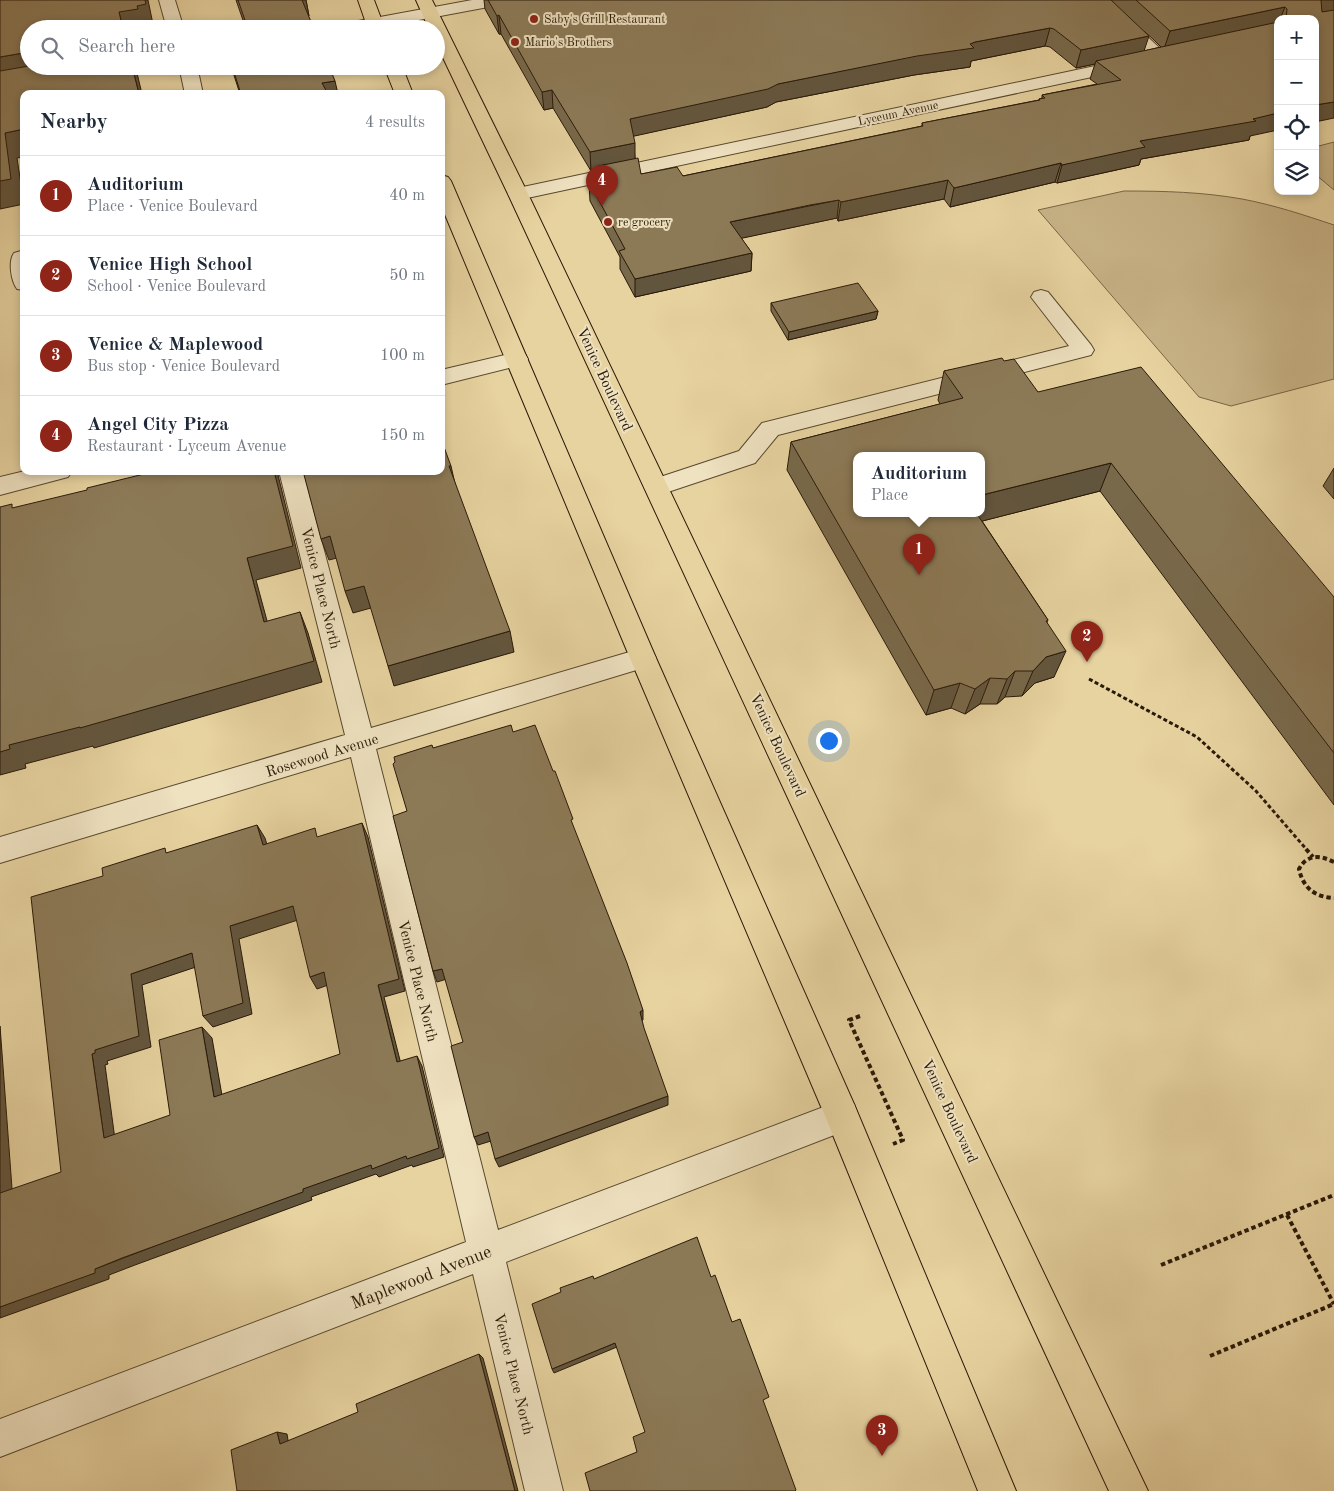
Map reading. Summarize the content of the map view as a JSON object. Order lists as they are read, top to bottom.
{
  "streets": {
    "main road": ["Venice Boulevard"],
    "street": [
      "Lyceum Avenue",
      "Venice Place North",
      "Rosewood Avenue",
      "Maplewood Avenue"
    ]
  },
  "crossings": [
    ["Lyceum Avenue", "Venice Boulevard"],
    ["Venice Place North", "Rosewood Avenue"],
    ["Venice Place North", "Maplewood Avenue"]
  ],
  "places": ["Saby's Grill Restaurant", "Mario's Brothers", "re grocery"],
  "page": {
    "map_buttons": ["+", "−"],
    "search": "Search here",
    "heading": ["Nearby", "4 results"],
    "list": [
      {
        "mark": "1",
        "name": "Auditorium",
        "note": "Place · Venice Boulevard",
        "value": "40 m"
      },
      {
        "mark": "2",
        "name": "Venice High School",
        "note": "School · Venice Boulevard",
        "value": "50 m"
      },
      {
        "mark": "3",
        "name": "Venice & Maplewood",
        "note": "Bus stop · Venice Boulevard",
        "value": "100 m"
      },
      {
        "mark": "4",
        "name": "Angel City Pizza",
        "note": "Restaurant · Lyceum Avenue",
        "value": "150 m"
      }
    ],
    "pins": [
      "4",
      "1",
      "2",
      "3"
    ],
    "popup": ["Auditorium", "Place"]
  }
}
